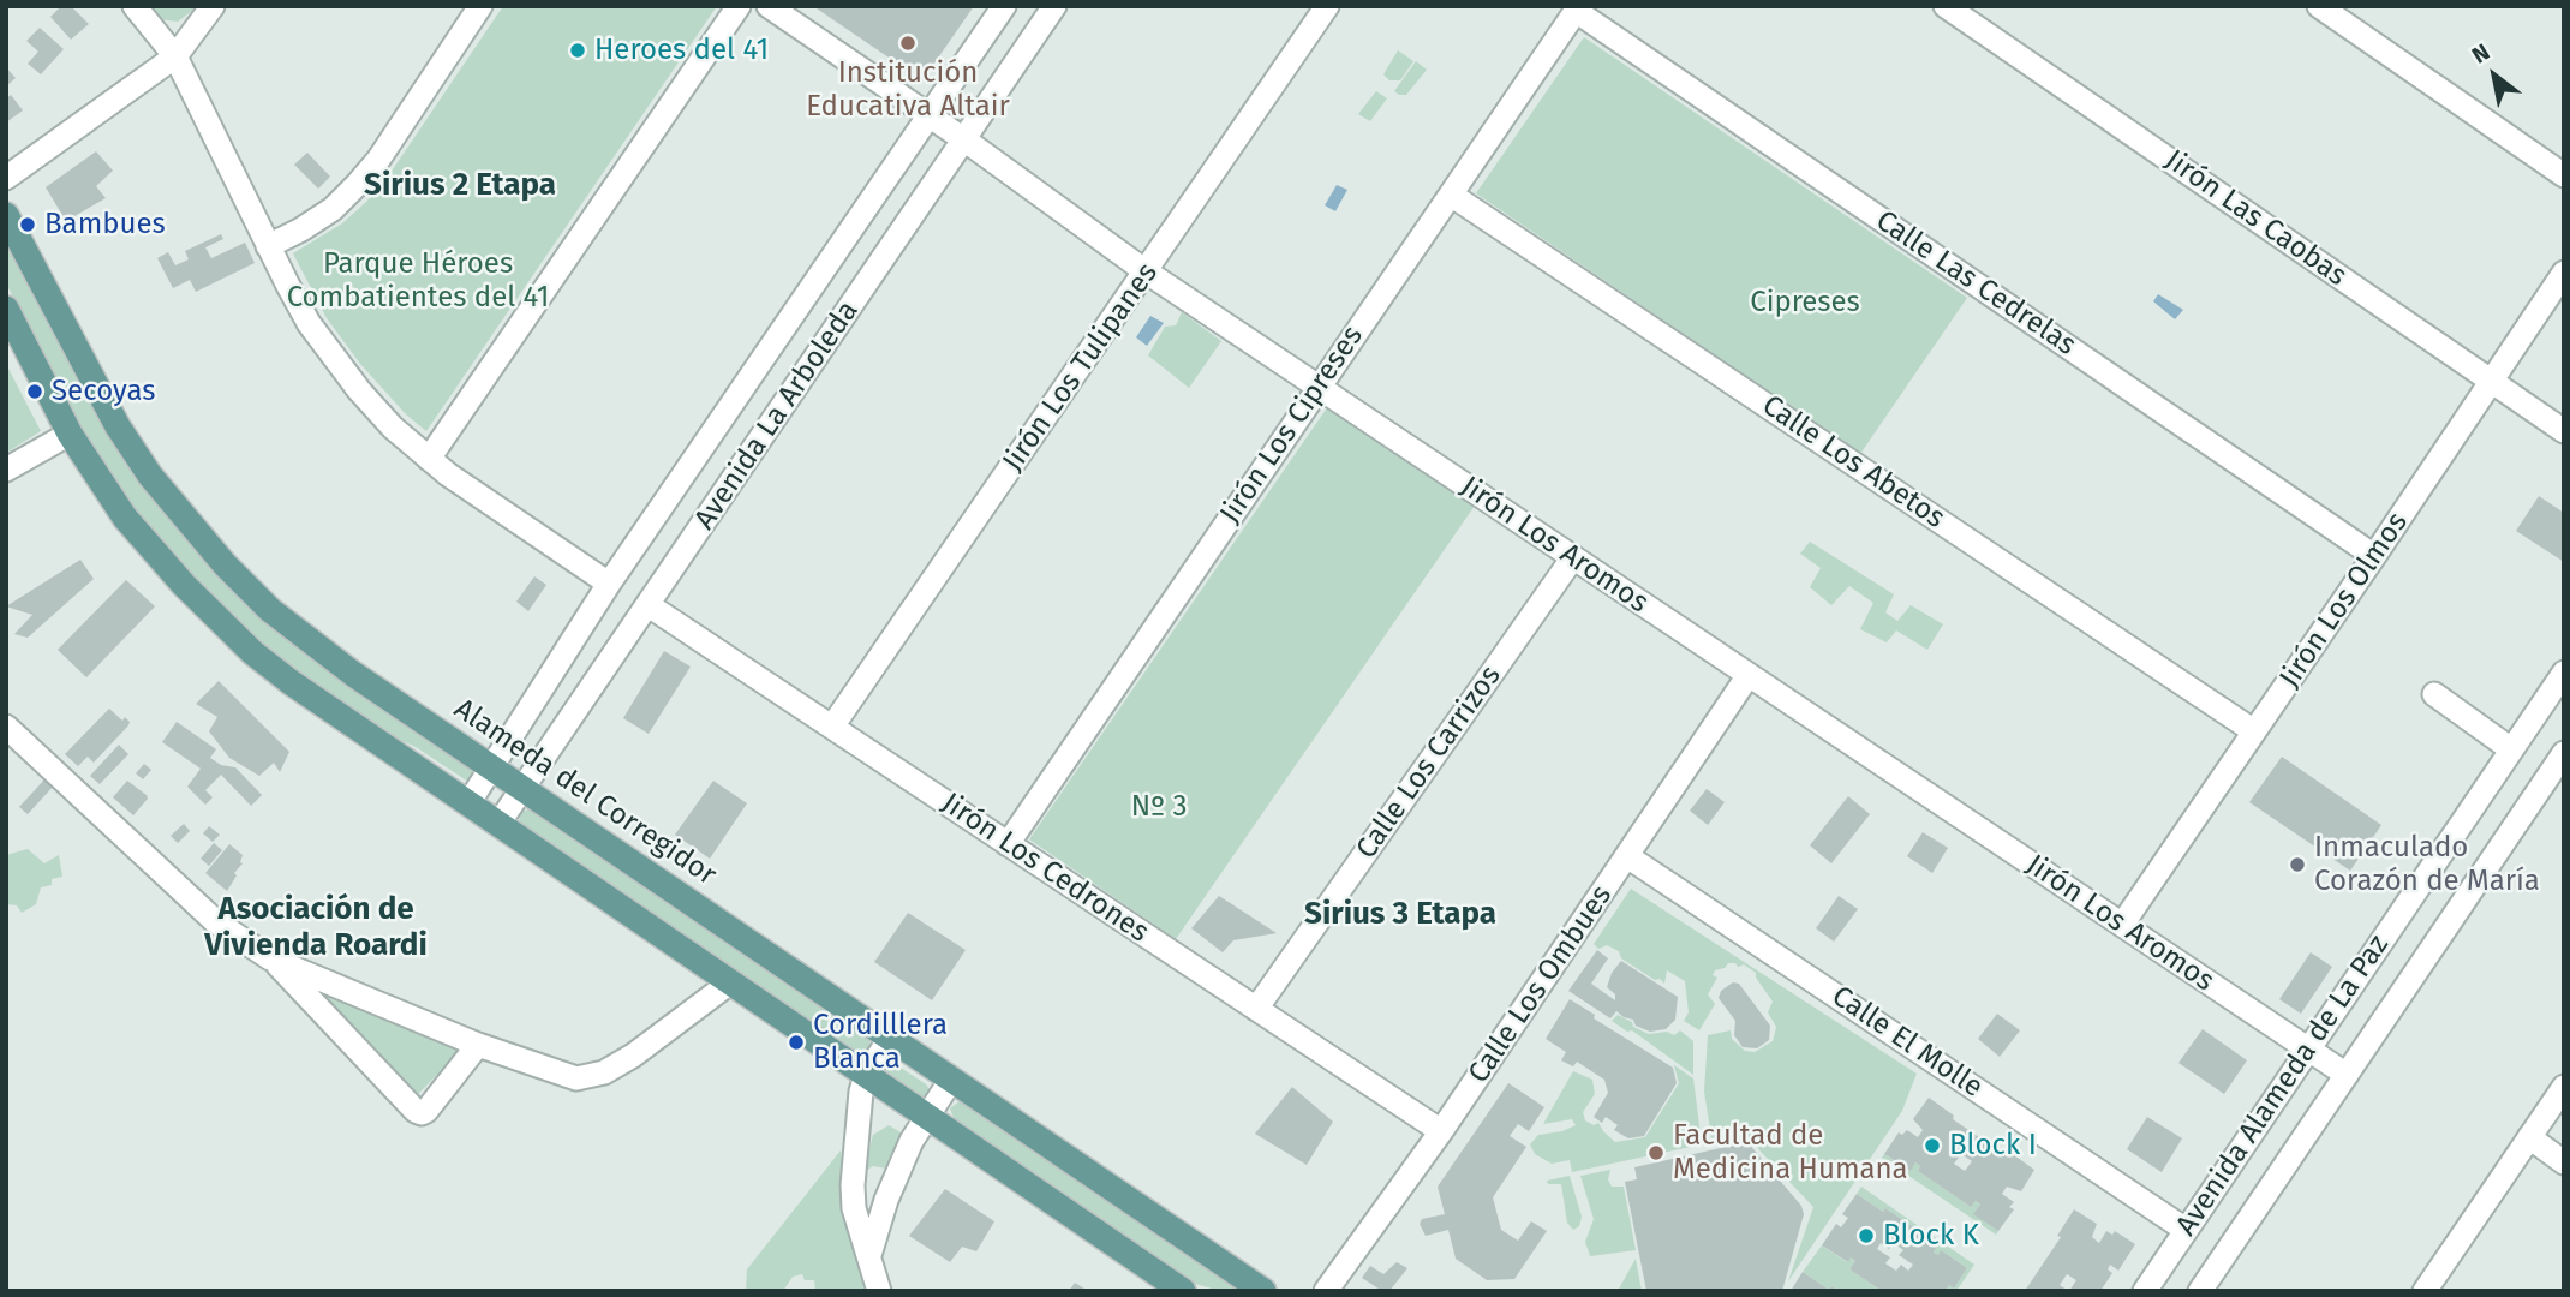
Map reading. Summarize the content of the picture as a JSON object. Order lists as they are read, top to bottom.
{
  "streets": {
    "main road": ["Alameda del Corregidor"],
    "street": [
      "Jirón Las Caobas",
      "Calle Las Cedrelas",
      "Jirón Los Tulipanes",
      "Avenida La Arboleda",
      "Jirón Los Cipreses",
      "Calle Los Abetos",
      "Jirón Los Aromos",
      "Jirón Los Olmos",
      "Calle Los Carrizos",
      "Jirón Los Cedrones",
      "Calle Los Ombues",
      "Calle El Molle",
      "Avenida Alameda de La Paz"
    ]
  },
  "crossings": [
    ["Jirón Las Caobas", "Jirón Los Olmos"],
    ["Calle Las Cedrelas", "Jirón Los Cipreses"],
    ["Calle Las Cedrelas", "Jirón Los Olmos"],
    ["Jirón Los Tulipanes", "Jirón Los Aromos"],
    ["Jirón Los Tulipanes", "Jirón Los Cedrones"],
    ["Avenida La Arboleda", "Jirón Los Aromos"],
    ["Avenida La Arboleda", "Alameda del Corregidor"],
    ["Avenida La Arboleda", "Jirón Los Cedrones"],
    ["Jirón Los Cipreses", "Calle Los Abetos"],
    ["Jirón Los Cipreses", "Jirón Los Aromos"],
    ["Jirón Los Cipreses", "Jirón Los Cedrones"],
    ["Calle Los Abetos", "Jirón Los Olmos"],
    ["Jirón Los Aromos", "Jirón Los Olmos"],
    ["Jirón Los Aromos", "Calle Los Carrizos"],
    ["Jirón Los Aromos", "Calle Los Ombues"],
    ["Jirón Los Aromos", "Avenida Alameda de La Paz"],
    ["Calle Los Carrizos", "Jirón Los Cedrones"],
    ["Jirón Los Cedrones", "Calle Los Ombues"],
    ["Calle Los Ombues", "Calle El Molle"],
    ["Calle El Molle", "Avenida Alameda de La Paz"]
  ],
  "districts": ["Sirius 2 Etapa", "Asociación de Vivienda Roardi", "Sirius 3 Etapa"],
  "parks": ["Parque Héroes Combatientes del 41", "Cipreses", "Nº 3"],
  "places": [
    "Institución Educativa Altair",
    "Heroes del 41",
    "Bambues",
    "Secoyas",
    "Inmaculado Corazón de María",
    "Cordilllera Blanca",
    "Block I",
    "Facultad de Medicina Humana",
    "Block K"
  ],
  "north": "top left"
}
